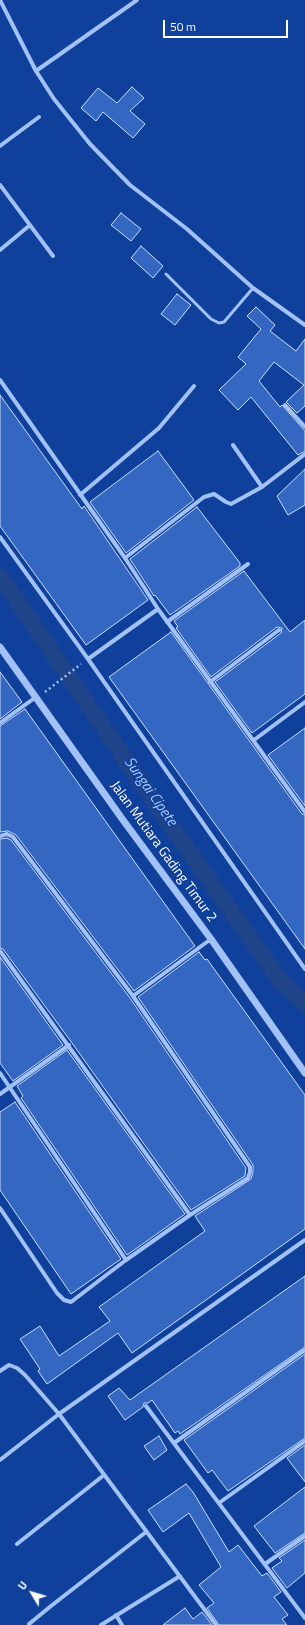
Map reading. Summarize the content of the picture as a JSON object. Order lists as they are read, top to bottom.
{
  "streets": {
    "street": ["Jalan Mutiara Gading Timur 2"]
  },
  "water": ["Sungai Cipete"],
  "scale_bar": "50 m",
  "north": "top left"
}
